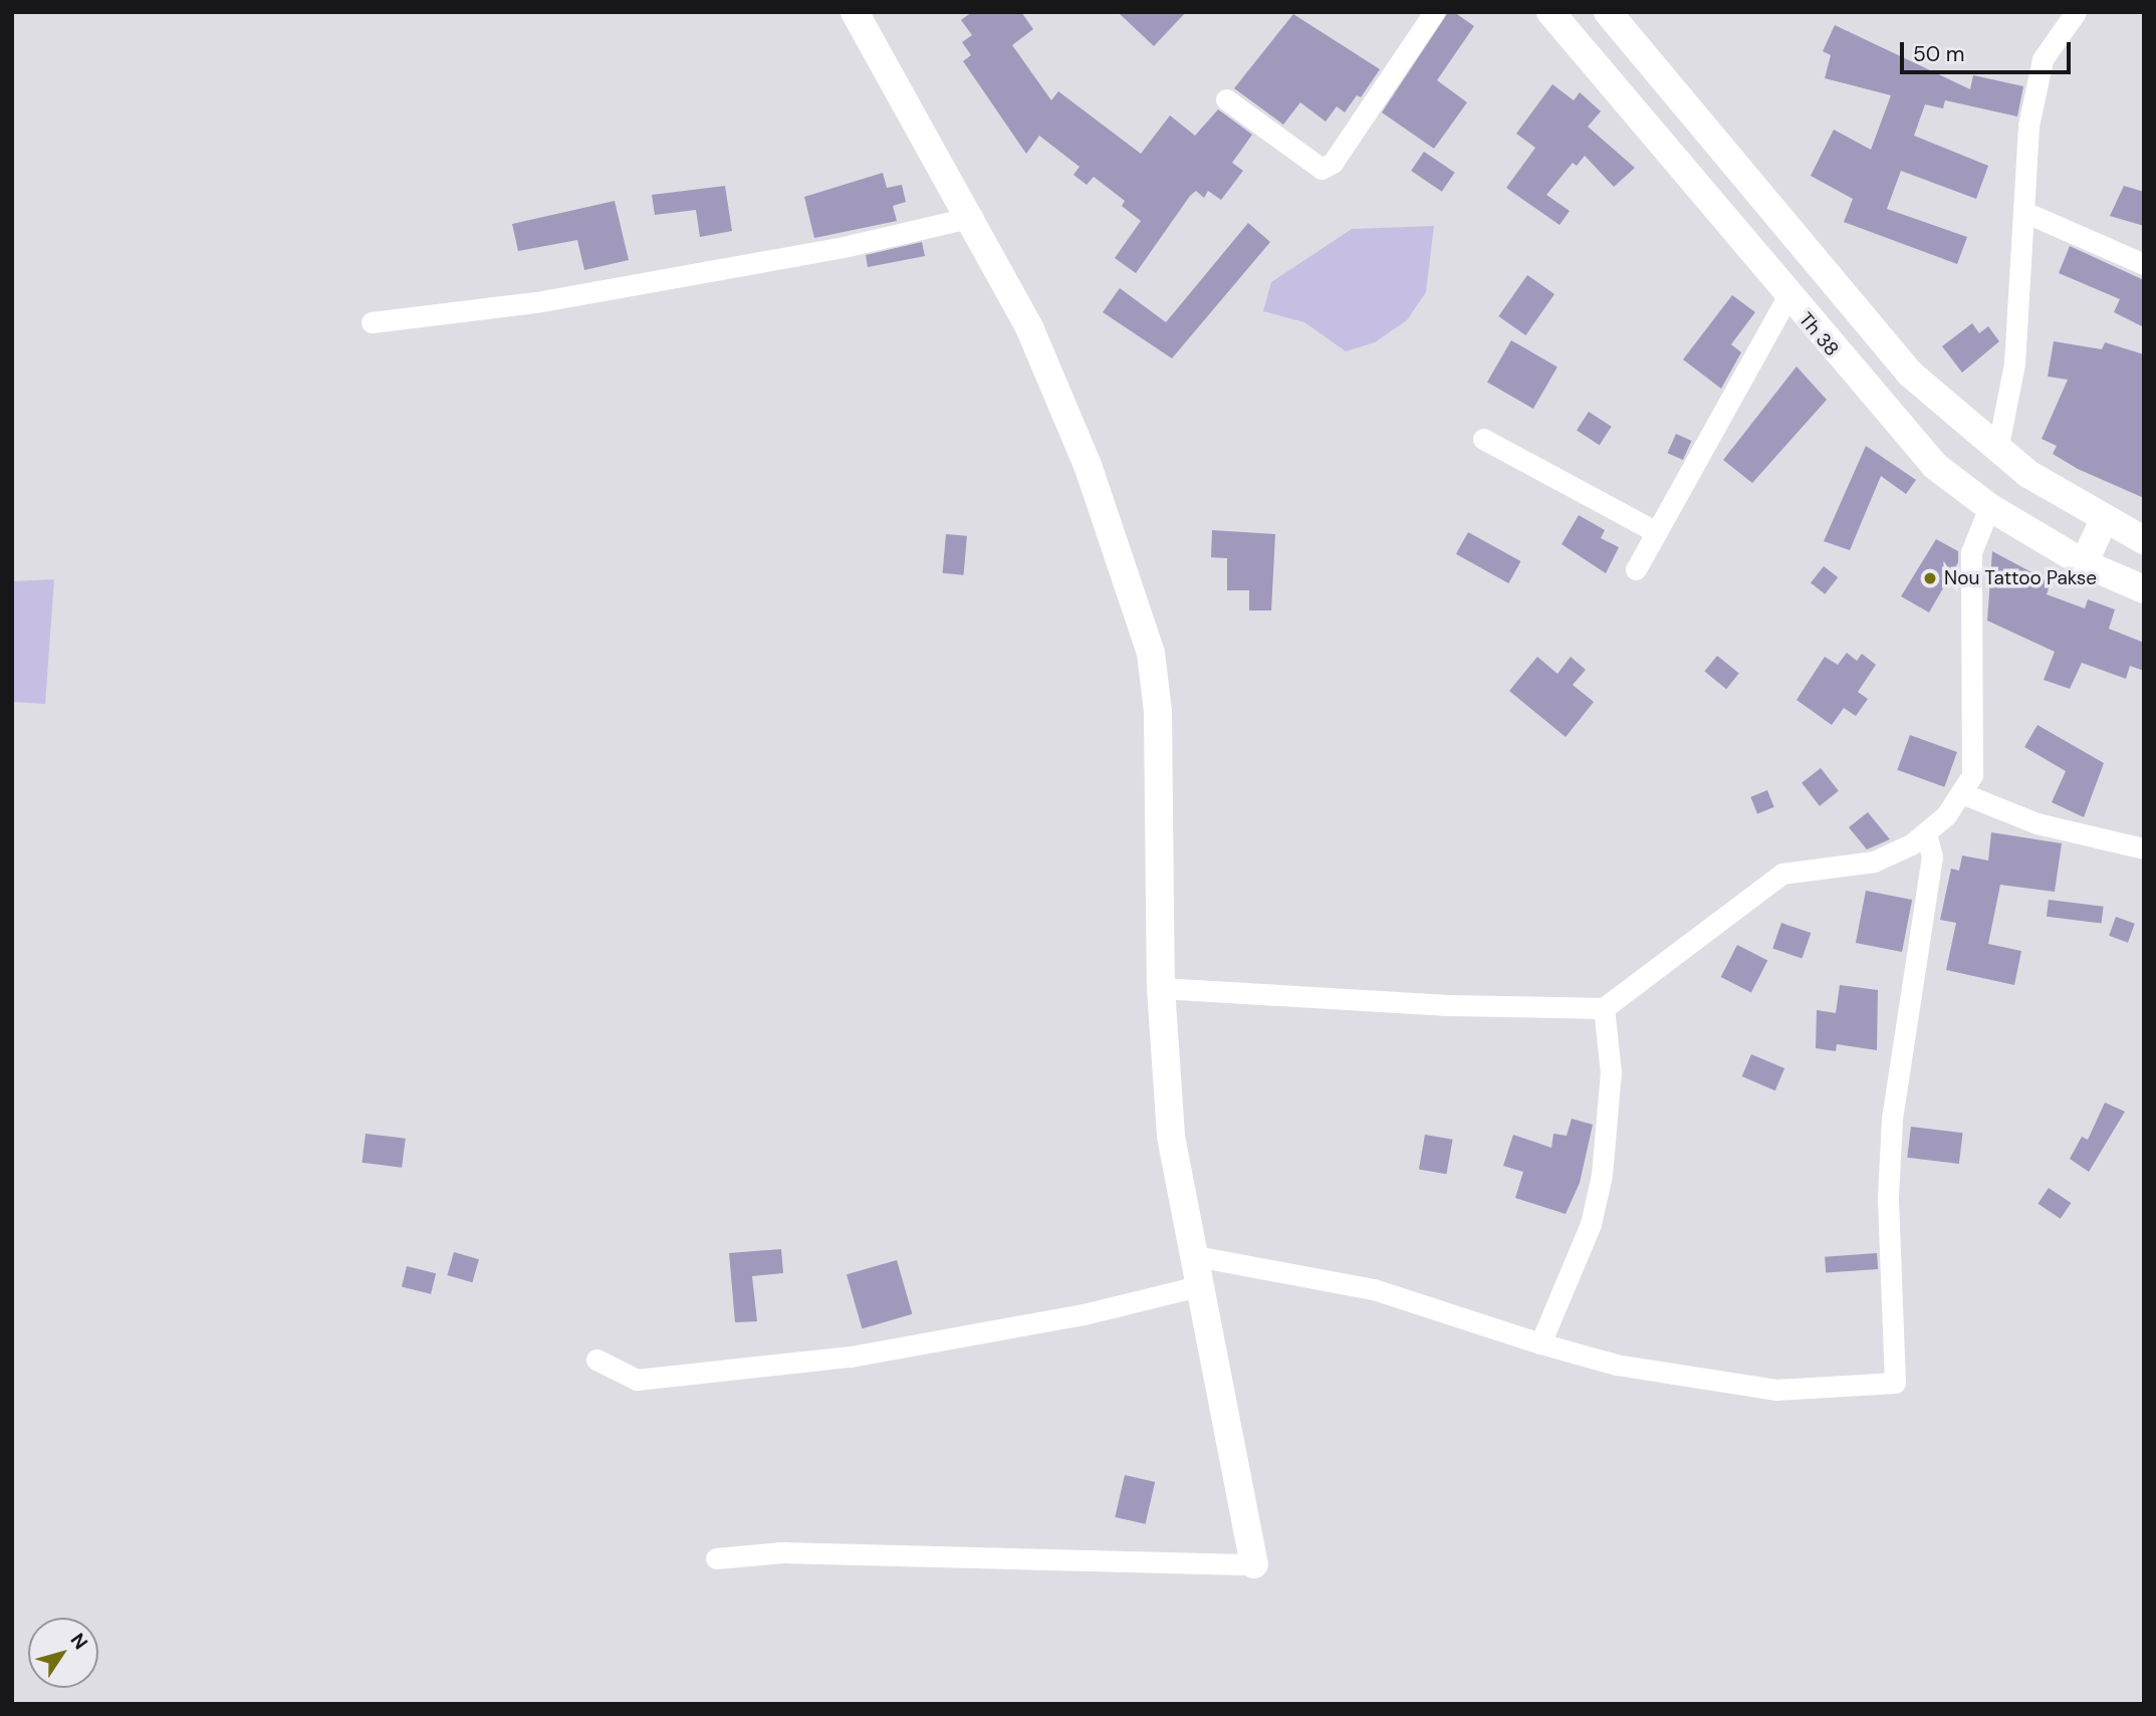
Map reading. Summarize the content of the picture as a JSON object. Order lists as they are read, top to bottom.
{
  "streets": {
    "street": ["Th 38"]
  },
  "places": ["Nou Tattoo Pakse"],
  "scale_bar": "50 m",
  "north": "top right"
}
